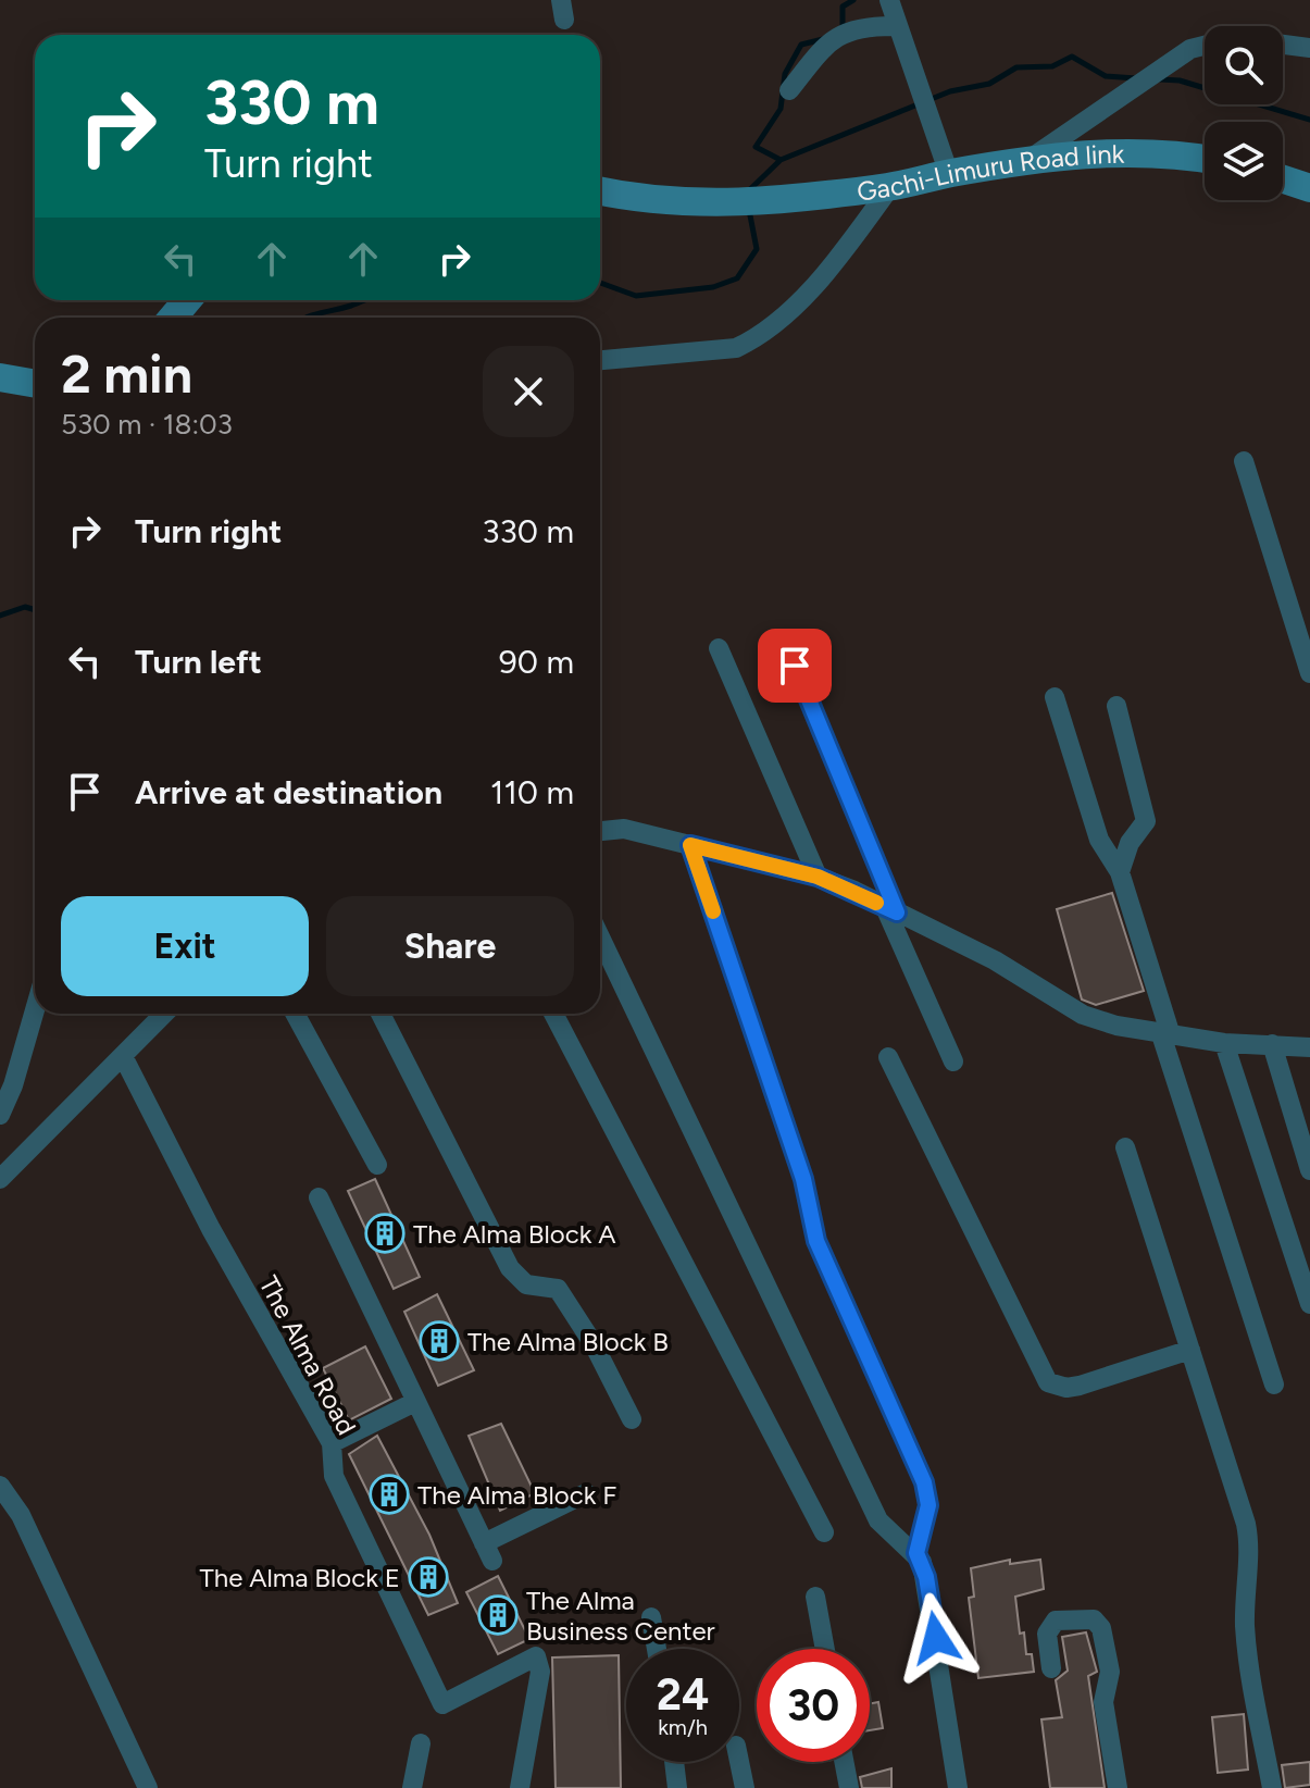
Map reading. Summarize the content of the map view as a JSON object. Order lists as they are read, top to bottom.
{
  "streets": {
    "main road": ["Gachi-Limuru Road link"],
    "street": ["The Alma Road"]
  },
  "places": {
    "building": [
      "The Alma Block A",
      "The Alma Block B",
      "The Alma Block F",
      "The Alma Block E",
      "The Alma Business Center"
    ]
  },
  "page": {
    "turn": ["330 m", "Turn right"],
    "heading": ["2 min", "530 m · 18:03"],
    "list": [
      {
        "name": "Turn right",
        "value": "330 m"
      },
      {
        "name": "Turn left",
        "value": "90 m"
      },
      {
        "name": "Arrive at destination",
        "value": "110 m"
      }
    ],
    "buttons": ["Exit", "Share"],
    "speed": "24 km/h",
    "limit": "30"
  }
}
